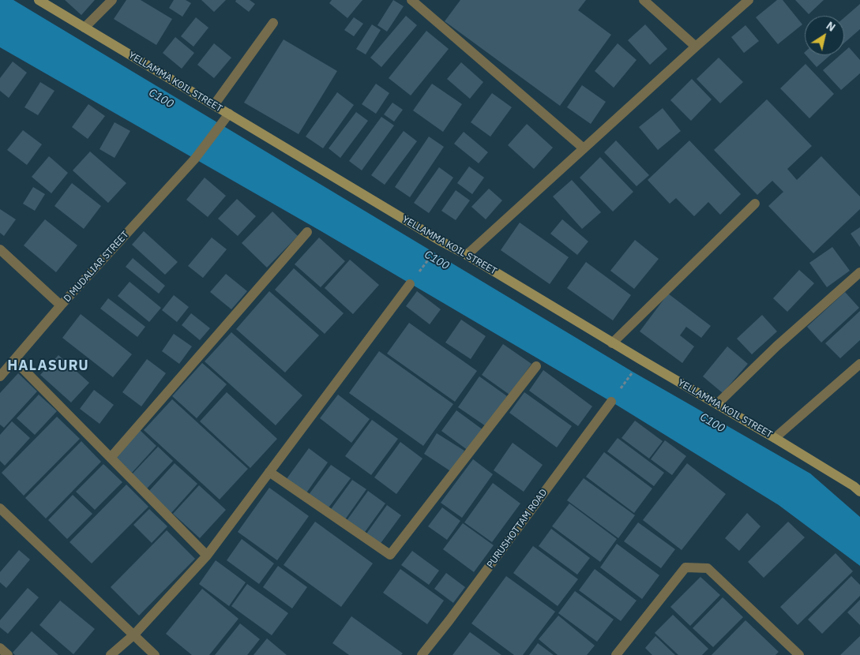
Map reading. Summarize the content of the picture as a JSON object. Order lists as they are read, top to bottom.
{
  "streets": {
    "street": ["YELLAMMA KOIL STREET", "D MUDALIAR STREET", "PURUSHOTTAM ROAD"]
  },
  "crossings": [
    ["YELLAMMA KOIL STREET", "D MUDALIAR STREET"]
  ],
  "districts": ["HALASURU"],
  "water": ["C100"],
  "north": "top right"
}
